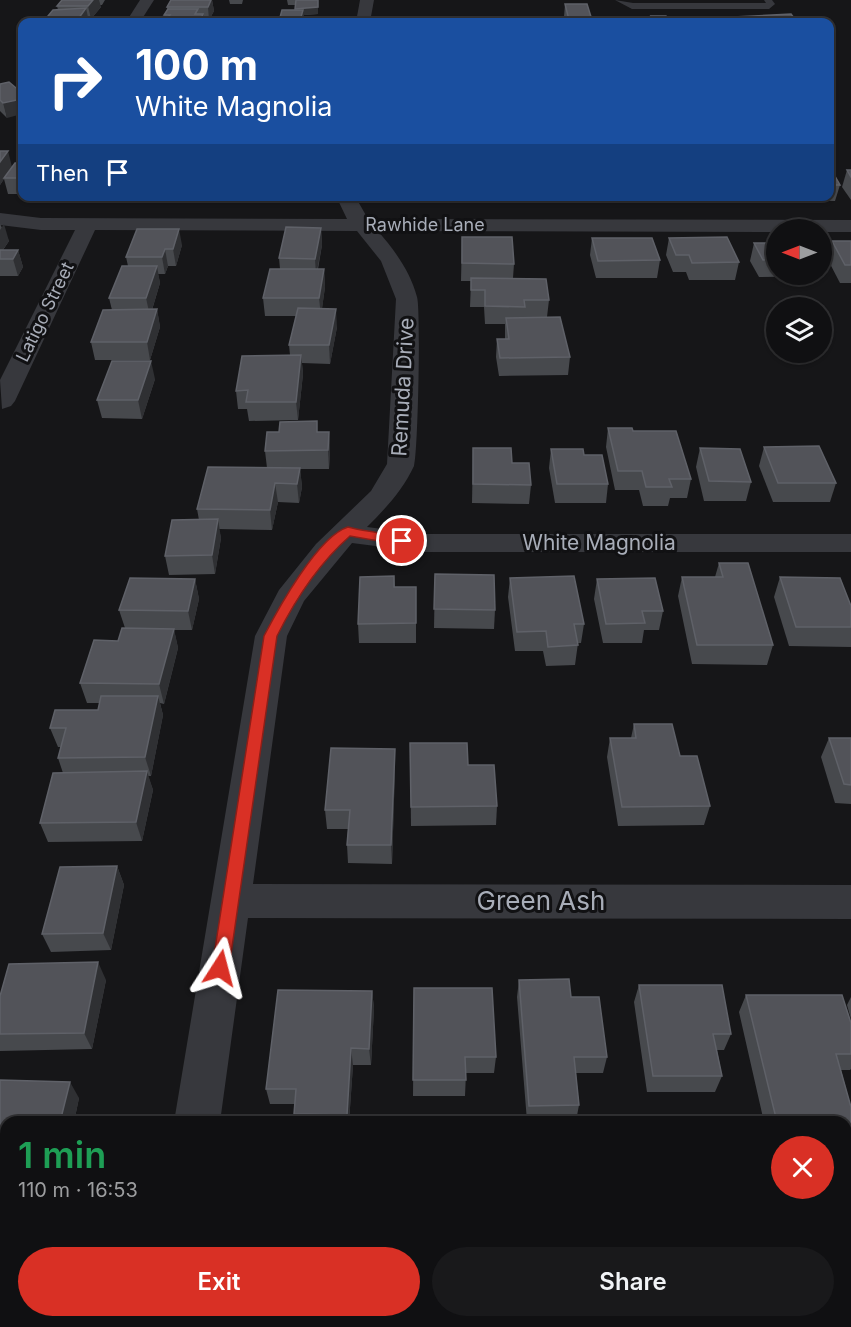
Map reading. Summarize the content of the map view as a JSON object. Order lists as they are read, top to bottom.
{
  "streets": {
    "street": [
      "Rawhide Lane",
      "Latigo Street",
      "Remuda Drive",
      "White Magnolia",
      "Green Ash"
    ]
  },
  "crossings": [
    ["Rawhide Lane", "Latigo Street"],
    ["Rawhide Lane", "Remuda Drive"],
    ["Remuda Drive", "White Magnolia"],
    ["Remuda Drive", "Green Ash"]
  ],
  "north": "left",
  "page": {
    "turn": ["100 m", "White Magnolia"],
    "then": "Then",
    "heading": ["1 min", "110 m · 16:53"],
    "buttons": ["Exit", "Share"]
  }
}
